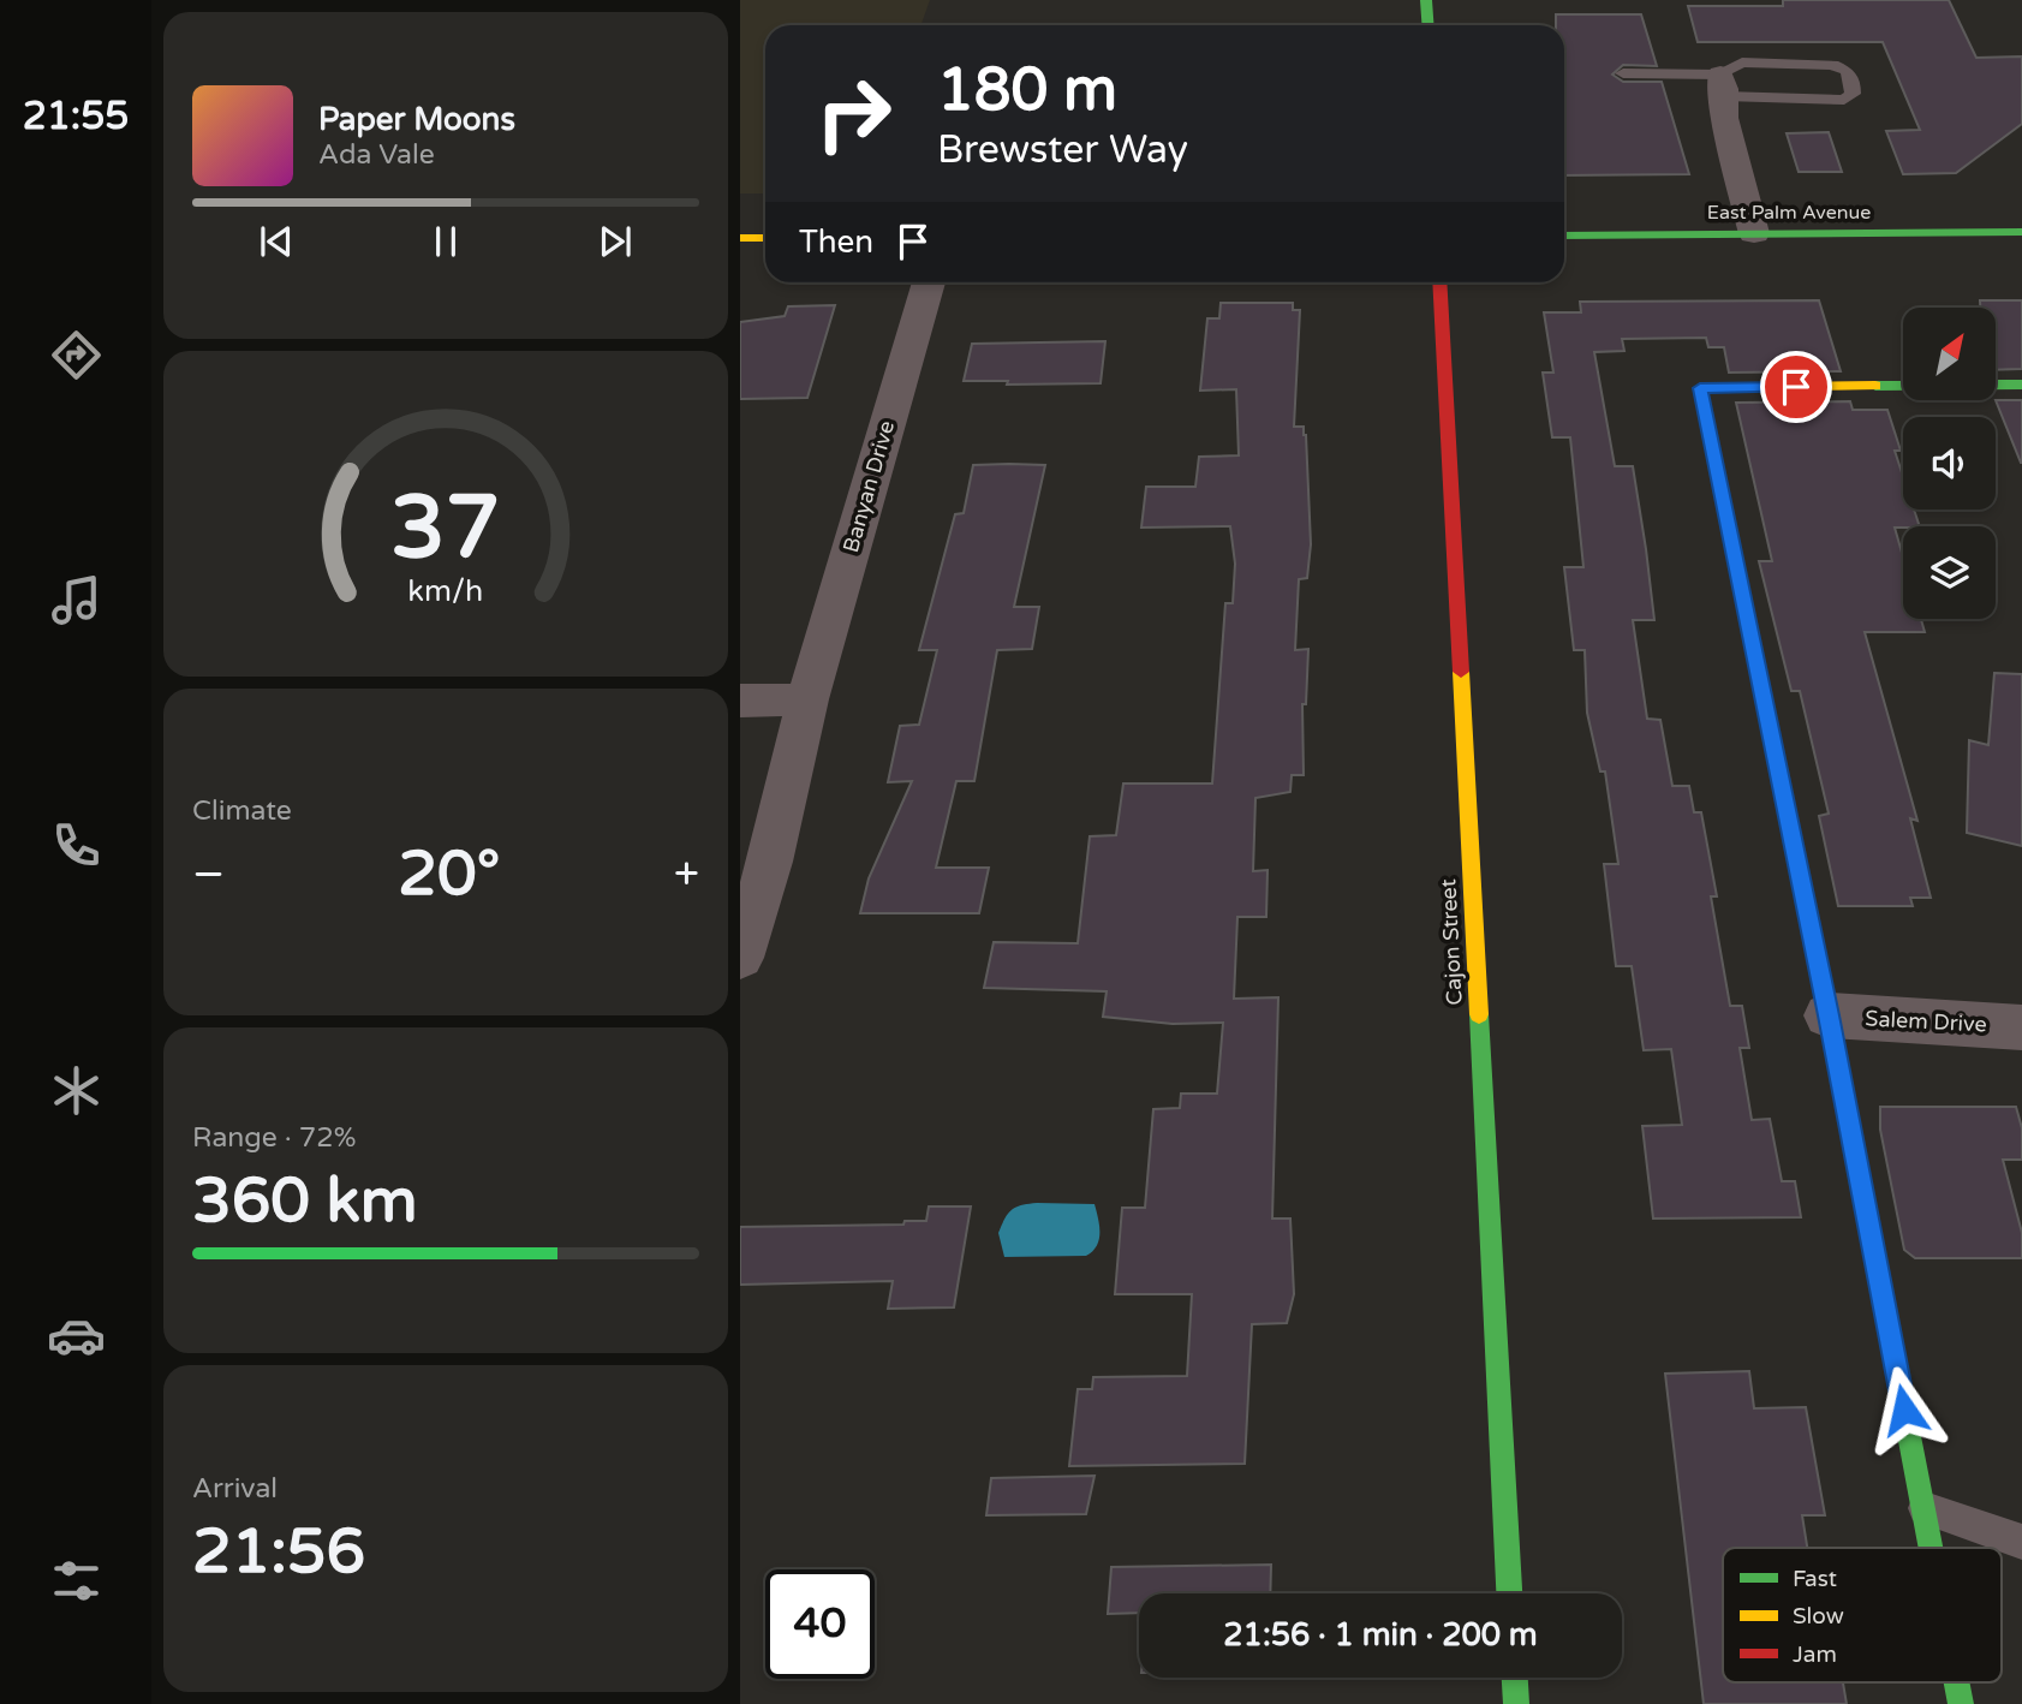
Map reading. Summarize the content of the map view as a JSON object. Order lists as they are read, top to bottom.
{
  "streets": {
    "street": [
      "East Palm Avenue",
      "Banyan Drive",
      "Cajon Street",
      "Salem Drive"
    ]
  },
  "legend": ["Fast", "Slow", "Jam"],
  "north": "top right",
  "page": {
    "tabs": "21:55",
    "turn": ["180 m", "Brewster Way"],
    "song": ["Paper Moons", "Ada Vale"],
    "then": "Then",
    "tile": [
      "Climate",
      ["Range · 72%", "360 km"],
      ["Arrival", "21:56"]
    ],
    "heat": ["−", "20°", "+"],
    "limit": "40",
    "trip": "21:56 · 1 min · 200 m",
    "gauge": ["37", "km/h"]
  }
}
